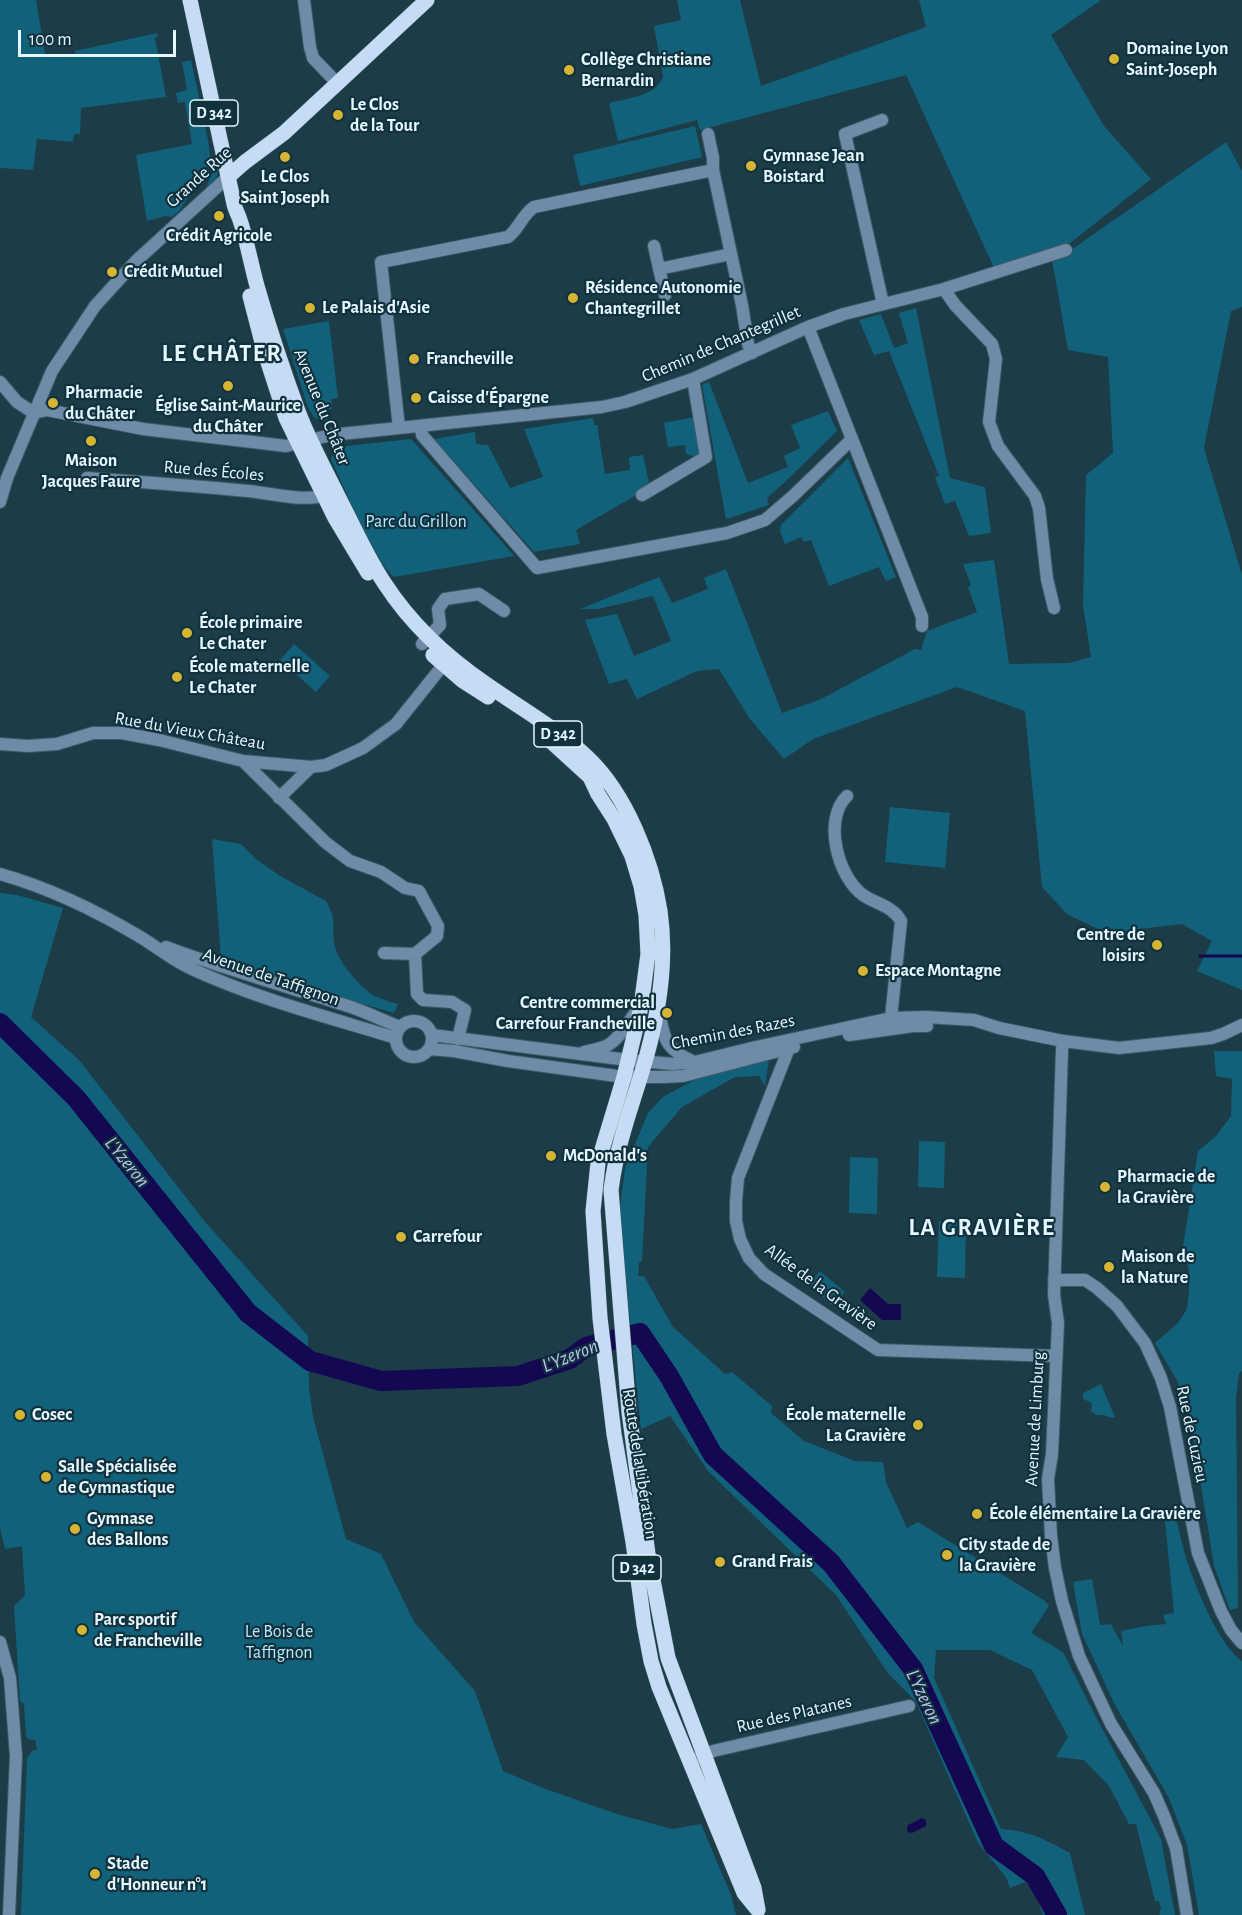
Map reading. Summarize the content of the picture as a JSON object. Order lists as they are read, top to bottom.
{
  "streets": {
    "main road": [
      "D 342",
      "Grande Rue",
      "Avenue du Châter",
      "Route de la Libération"
    ],
    "street": [
      "Chemin de Chantegrillet",
      "Rue des Écoles",
      "Rue du Vieux Château",
      "Avenue de Taffignon",
      "Chemin des Razes",
      "Allée de la Gravière",
      "Avenue de Limburg",
      "Rue de Cuzieu",
      "Rue des Platanes"
    ]
  },
  "crossings": [
    ["Grande Rue", "Chemin de Chantegrillet"],
    ["Grande Rue", "Avenue du Châter"],
    ["Chemin de Chantegrillet", "Avenue du Châter"],
    ["Avenue du Châter", "Rue des Écoles"],
    ["Avenue du Châter", "Rue du Vieux Château"],
    ["Avenue du Châter", "Avenue de Taffignon"],
    ["Avenue du Châter", "Chemin des Razes"],
    ["Avenue du Châter", "Route de la Libération"],
    ["Avenue de Taffignon", "Chemin des Razes"],
    ["Avenue de Taffignon", "Route de la Libération"],
    ["Chemin des Razes", "Allée de la Gravière"],
    ["Chemin des Razes", "Avenue de Limburg"],
    ["Chemin des Razes", "Route de la Libération"],
    ["Allée de la Gravière", "Avenue de Limburg"],
    ["Avenue de Limburg", "Rue de Cuzieu"],
    ["Route de la Libération", "Rue des Platanes"]
  ],
  "districts": ["LE CHÂTER", "LA GRAVIÈRE"],
  "water": ["L'Yzeron"],
  "parks": ["Parc du Grillon", "Le Bois de Taffignon"],
  "places": [
    "Domaine Lyon Saint-Joseph",
    "Collège Christiane Bernardin",
    "Le Clos de la Tour",
    "Le Clos Saint Joseph",
    "Gymnase Jean Boistard",
    "Crédit Agricole",
    "Crédit Mutuel",
    "Résidence Autonomie Chantegrillet",
    "Le Palais d'Asie",
    "Francheville",
    "Église Saint-Maurice du Châter",
    "Caisse d'Épargne",
    "Pharmacie du Châter",
    "Maison Jacques Faure",
    "École primaire Le Chater",
    "École maternelle Le Chater",
    "Centre de loisirs",
    "Espace Montagne",
    "Centre commercial Carrefour Francheville",
    "McDonald's",
    "Pharmacie de la Gravière",
    "Carrefour",
    "Maison de la Nature",
    "Cosec",
    "École maternelle La Gravière",
    "Salle Spécialisée de Gymnastique",
    "École élémentaire La Gravière",
    "Gymnase des Ballons",
    "City stade de la Gravière",
    "Grand Frais",
    "Parc sportif de Francheville",
    "Stade d'Honneur n°1"
  ],
  "scale_bar": "100 m"
}
